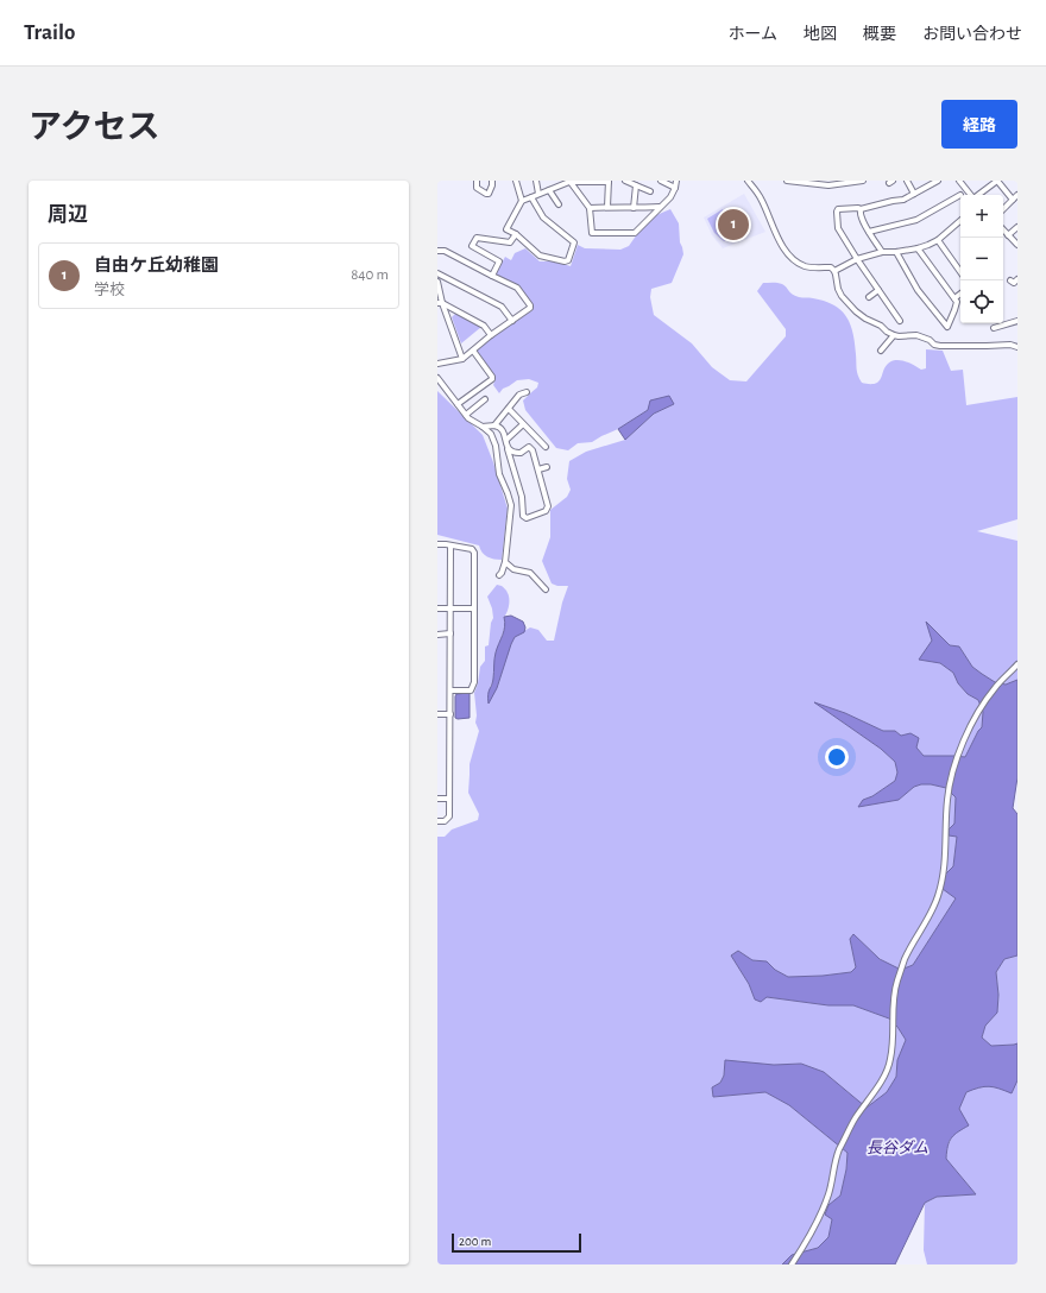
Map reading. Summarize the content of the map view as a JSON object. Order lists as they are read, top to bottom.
{
  "water": ["長谷ダム"],
  "scale_bar": "200 m",
  "page": {
    "header": "Trailo",
    "nav": [
      "ホーム",
      "地図",
      "概要",
      "お問い合わせ"
    ],
    "title": "アクセス",
    "buttons": "経路",
    "heading": "周辺",
    "map_buttons": ["+", "−"],
    "pins": "1",
    "list": [
      {
        "mark": "1",
        "name": "自由ケ丘幼稚園",
        "note": "学校",
        "value": "840 m"
      }
    ],
    "scale": "200 m"
  }
}
